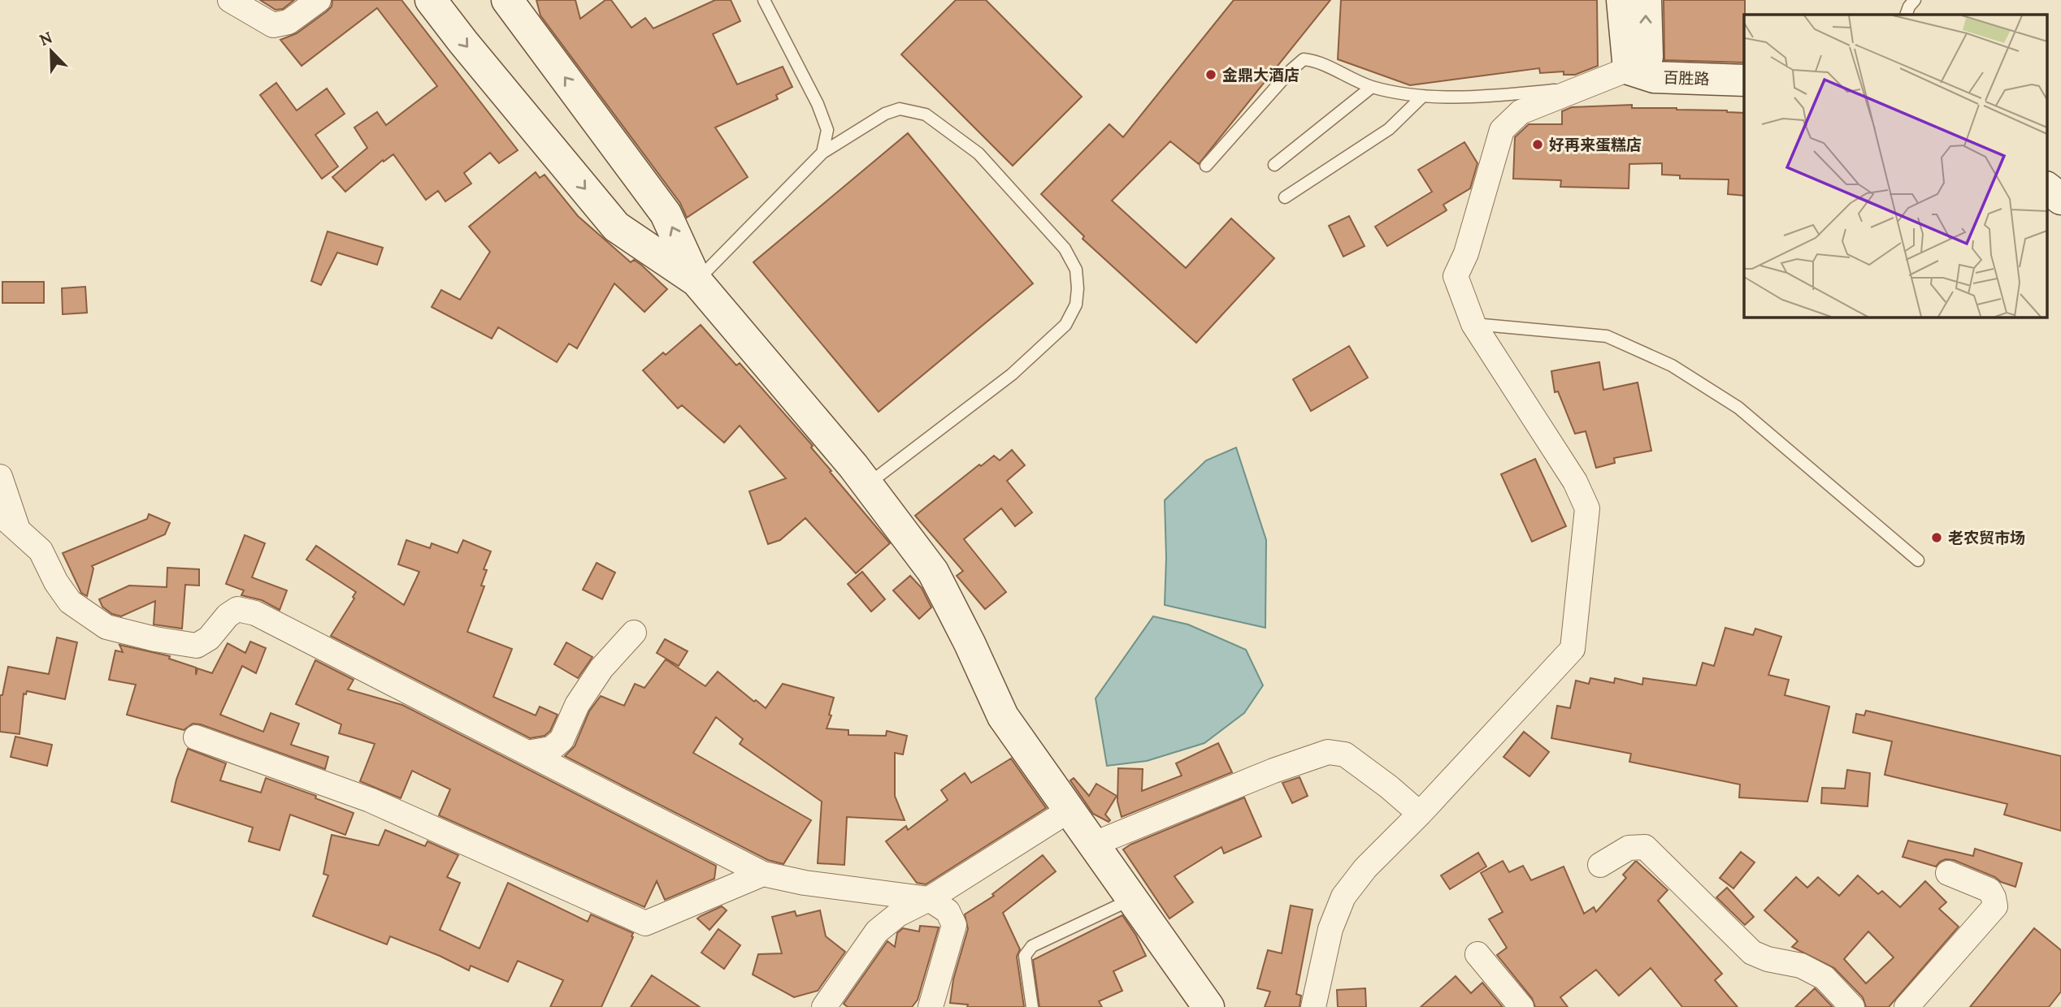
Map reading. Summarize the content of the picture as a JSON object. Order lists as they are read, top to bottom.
{
  "streets": {
    "main road": ["百胜路"]
  },
  "places": ["金鼎大酒店", "好再来蛋糕店", "老农贸市场"],
  "north": "top left"
}
